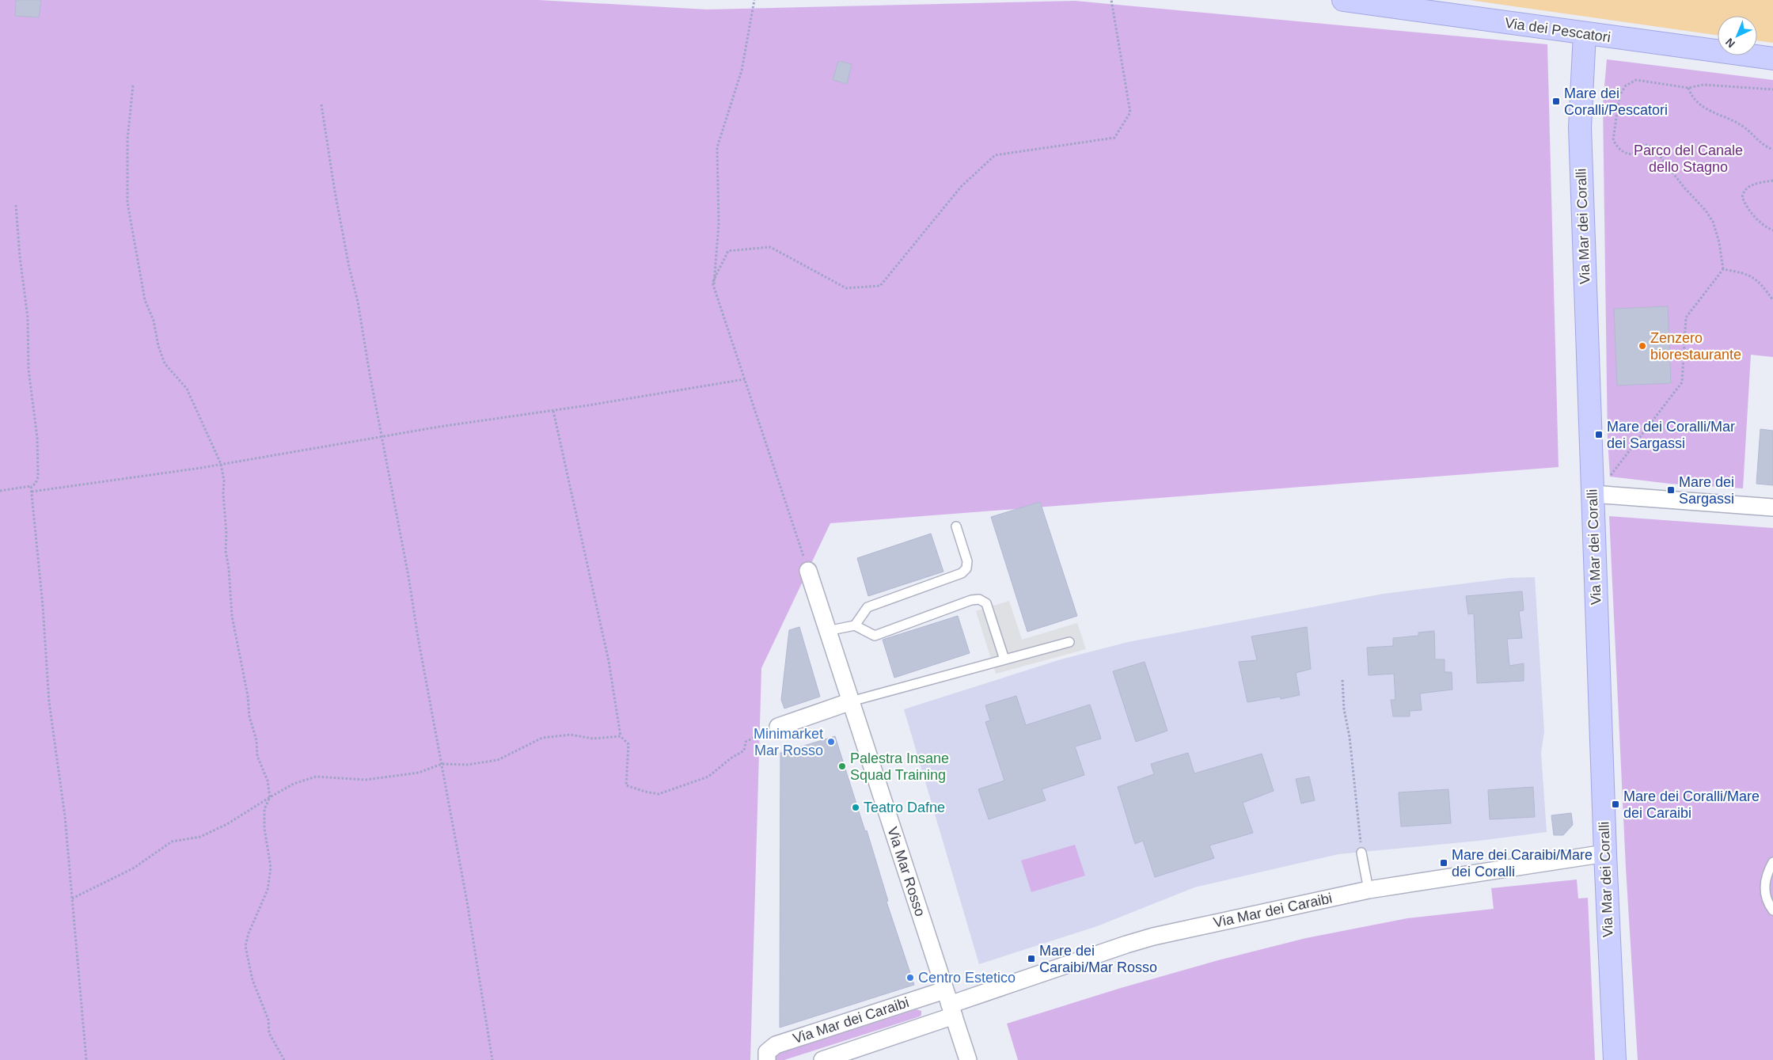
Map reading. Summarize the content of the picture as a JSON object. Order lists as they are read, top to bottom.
{
  "streets": {
    "street": [
      "Via dei Pescatori",
      "Via Mar dei Coralli",
      "Via Mar Rosso",
      "Via Mar dei Caraibi"
    ]
  },
  "crossings": [
    ["Via dei Pescatori", "Via Mar dei Coralli"],
    ["Via Mar dei Coralli", "Via Mar dei Caraibi"],
    ["Via Mar Rosso", "Via Mar dei Caraibi"]
  ],
  "parks": ["Parco del Canale dello Stagno"],
  "places": {
    "transit": [
      "Mare dei Coralli/Pescatori",
      "Mare dei Coralli/Mar dei Sargassi",
      "Mare dei Sargassi",
      "Mare dei Coralli/Mare dei Caraibi",
      "Mare dei Caraibi/Mare dei Coralli",
      "Mare dei Caraibi/Mar Rosso"
    ],
    "other": [
      "Zenzero biorestaurante",
      "Minimarket Mar Rosso",
      "Palestra Insane Squad Training",
      "Teatro Dafne",
      "Centro Estetico"
    ]
  },
  "north": "bottom left"
}
